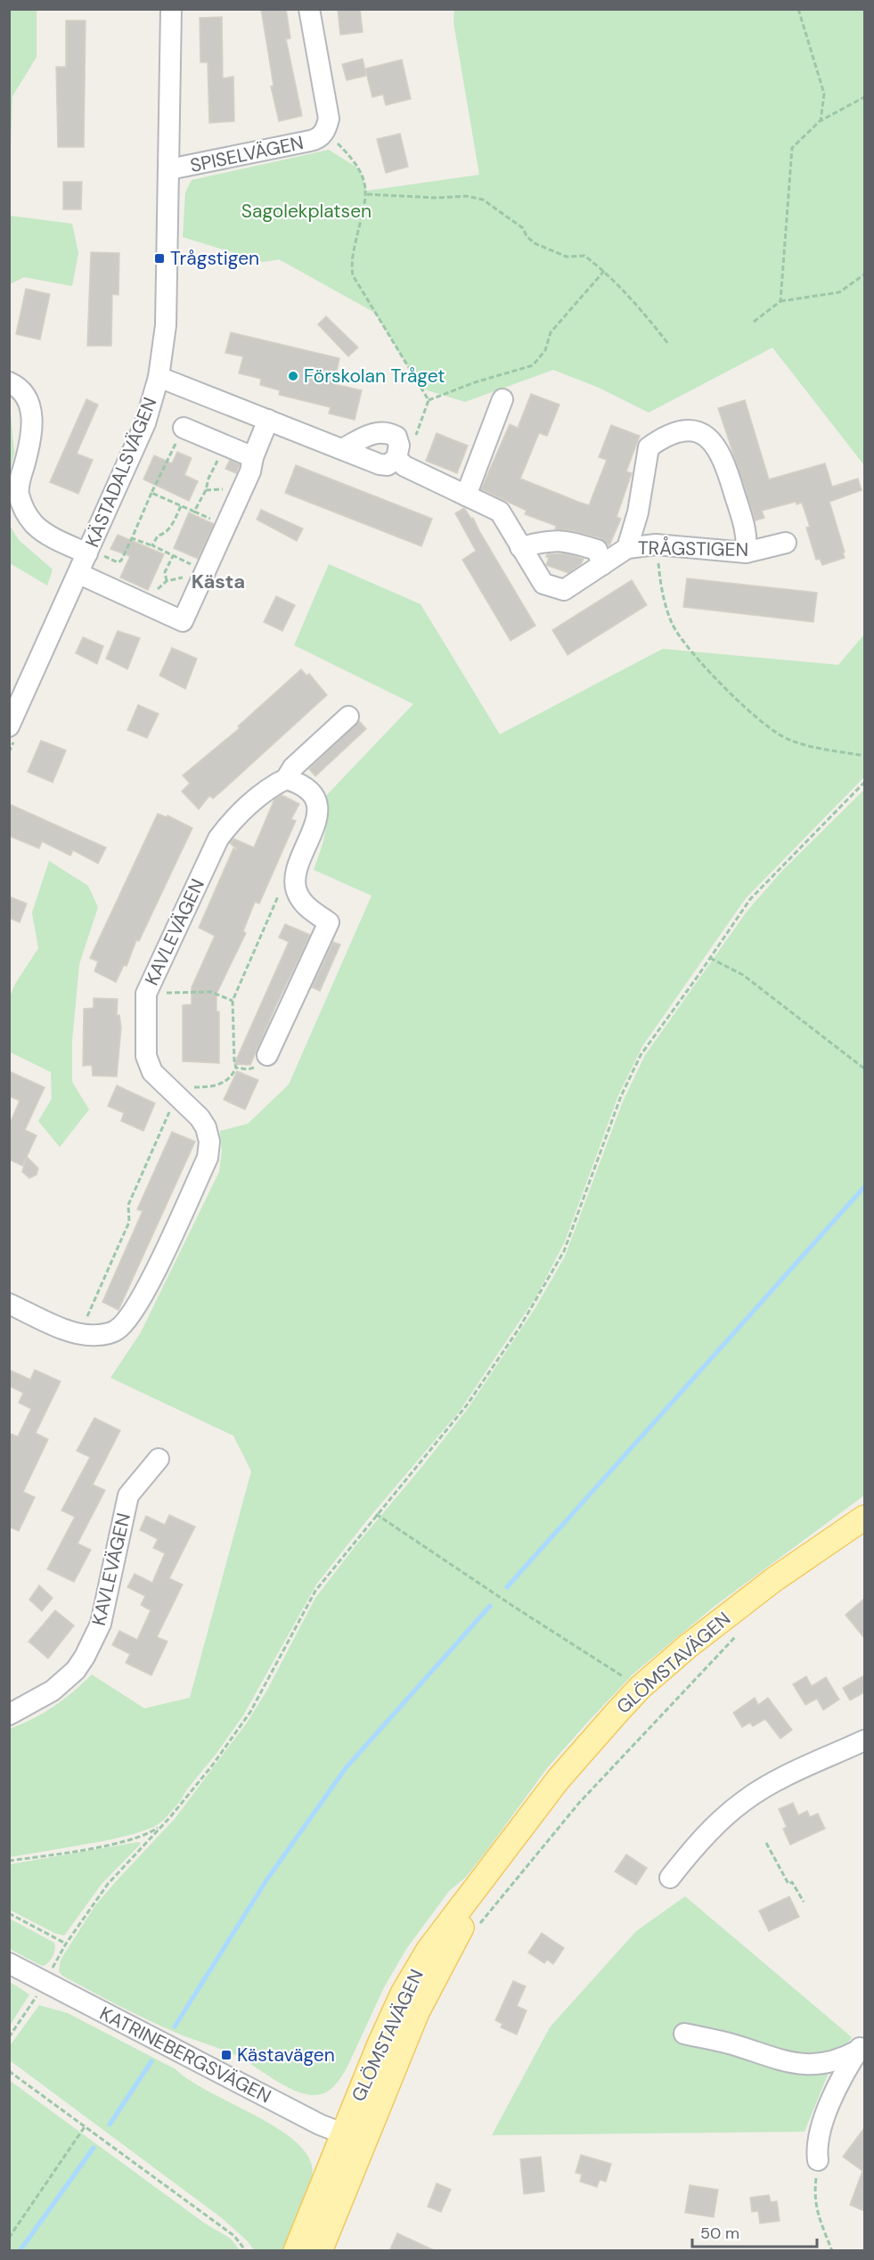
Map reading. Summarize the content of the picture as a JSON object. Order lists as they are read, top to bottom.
{
  "streets": {
    "main road": ["GLÖMSTAVÄGEN"],
    "street": [
      "SPISELVÄGEN",
      "KÄSTADALSVÄGEN",
      "TRÅGSTIGEN",
      "KAVLEVÄGEN",
      "KATRINEBERGSVÄGEN"
    ]
  },
  "crossings": [
    ["SPISELVÄGEN", "KÄSTADALSVÄGEN"],
    ["GLÖMSTAVÄGEN", "KATRINEBERGSVÄGEN"]
  ],
  "districts": ["Kästa"],
  "parks": ["Sagolekplatsen"],
  "places": {
    "transit": ["Trågstigen", "Kästavägen"],
    "other": ["Förskolan Tråget"]
  },
  "scale_bar": "50 m"
}
